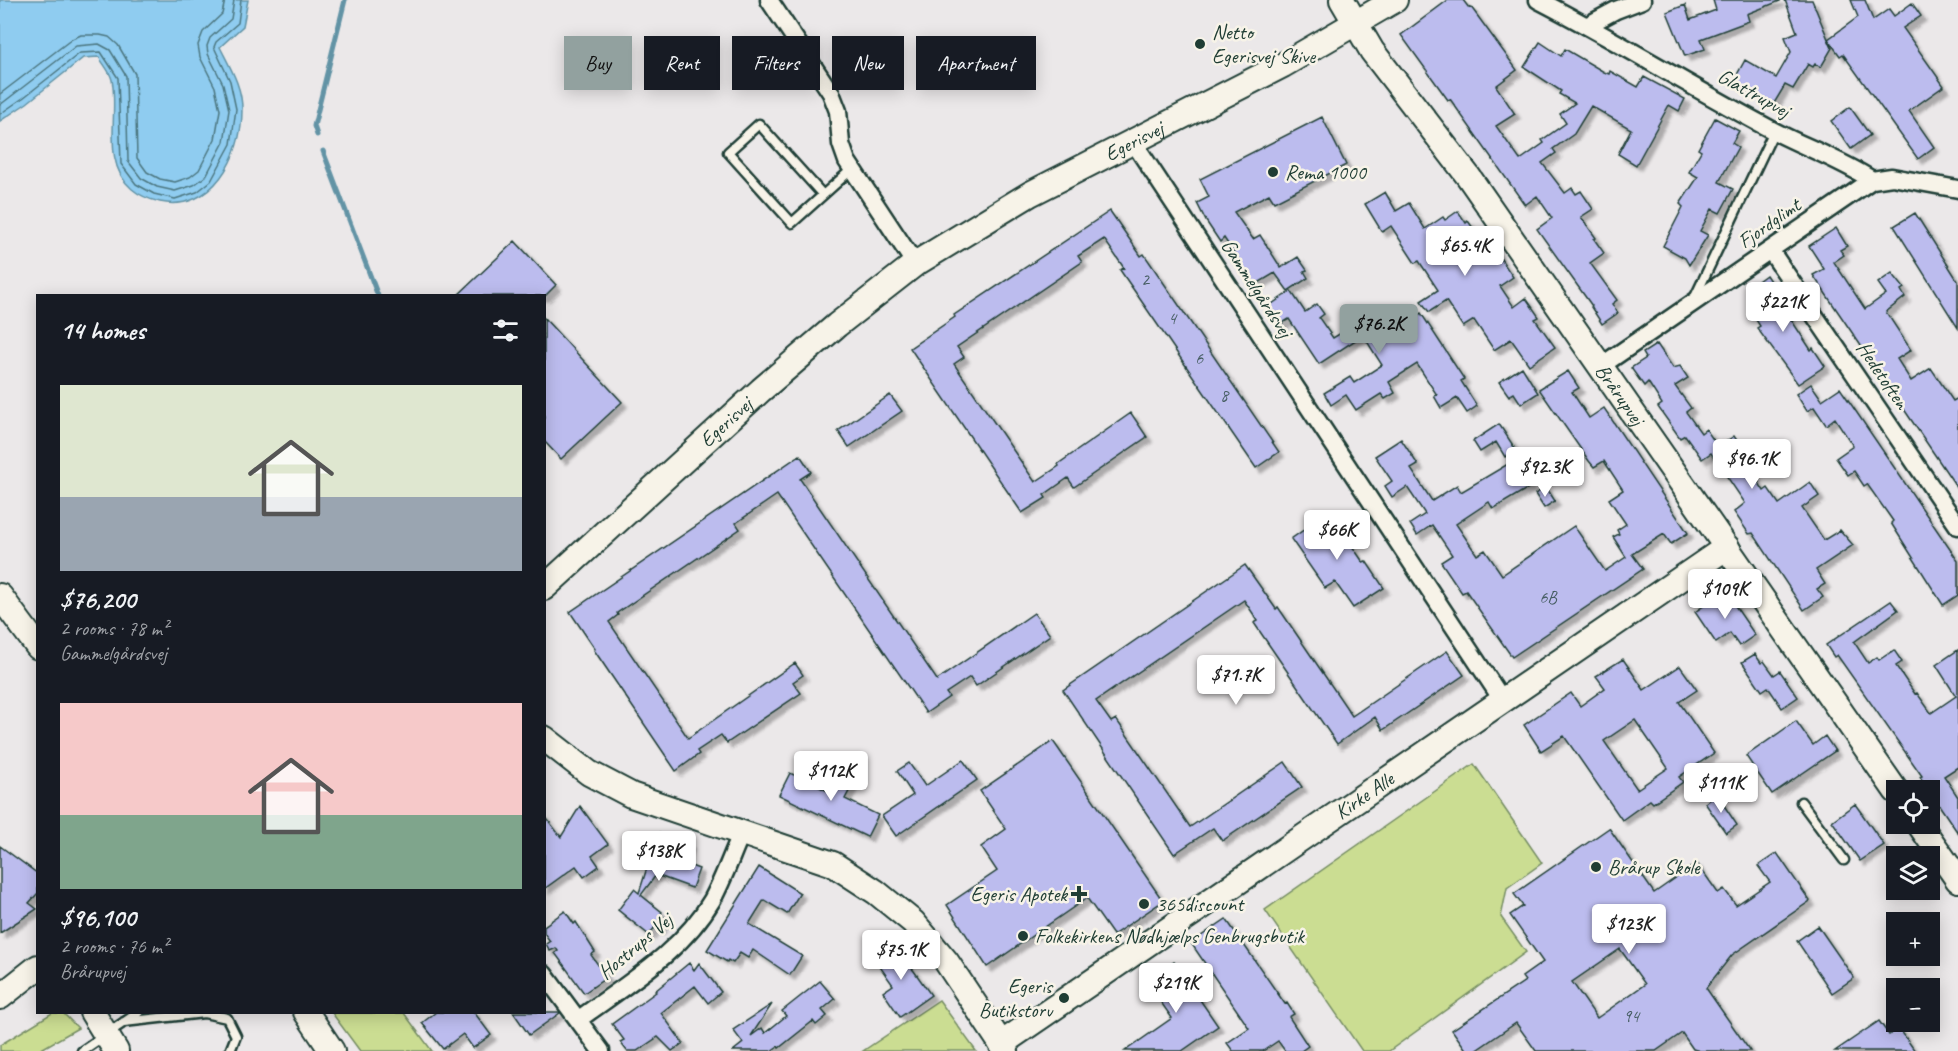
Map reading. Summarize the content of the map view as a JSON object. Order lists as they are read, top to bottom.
{
  "streets": {
    "street": [
      "Glattrupvej",
      "Egerisvej",
      "Fjordglimt",
      "Gammelgårdsvej",
      "Hedetoften",
      "Brårupvej",
      "Kirke Alle",
      "Hostrups Vej"
    ]
  },
  "crossings": [
    ["Glattrupvej", "Fjordglimt"],
    ["Egerisvej", "Gammelgårdsvej"],
    ["Egerisvej", "Brårupvej"],
    ["Fjordglimt", "Hedetoften"],
    ["Fjordglimt", "Brårupvej"],
    ["Gammelgårdsvej", "Kirke Alle"],
    ["Brårupvej", "Kirke Alle"]
  ],
  "places": {
    "other": [
      "Netto Egerisvej Skive",
      "Rema 1000",
      "Brårup Skole",
      "365discount",
      "Folkekirkens Nødhjælps Genbrugsbutik",
      "Egeris Butikstorv"
    ],
    "health": ["Egeris Apotek"]
  },
  "house_numbers": [
    "2",
    "4",
    "6",
    "8",
    "6B",
    "94"
  ],
  "page": {
    "chip": [
      "Buy",
      "Rent",
      "Filters",
      "New",
      "Apartment"
    ],
    "price": [
      "$65.4K",
      "$221K",
      "$76.2K",
      "$96.1K",
      "$92.3K",
      "$66K",
      "$109K",
      "$71.7K",
      "$112K",
      "$111K",
      "$138K",
      "$123K",
      "$75.1K",
      "$219K"
    ],
    "heading": "14 homes",
    "list": [
      {
        "name": "$76,200",
        "note": "2 rooms · 78 m² · Gammelgårdsvej"
      },
      {
        "name": "$96,100",
        "note": "2 rooms · 76 m² · Brårupvej"
      }
    ],
    "map_buttons": ["+", "−"]
  }
}
